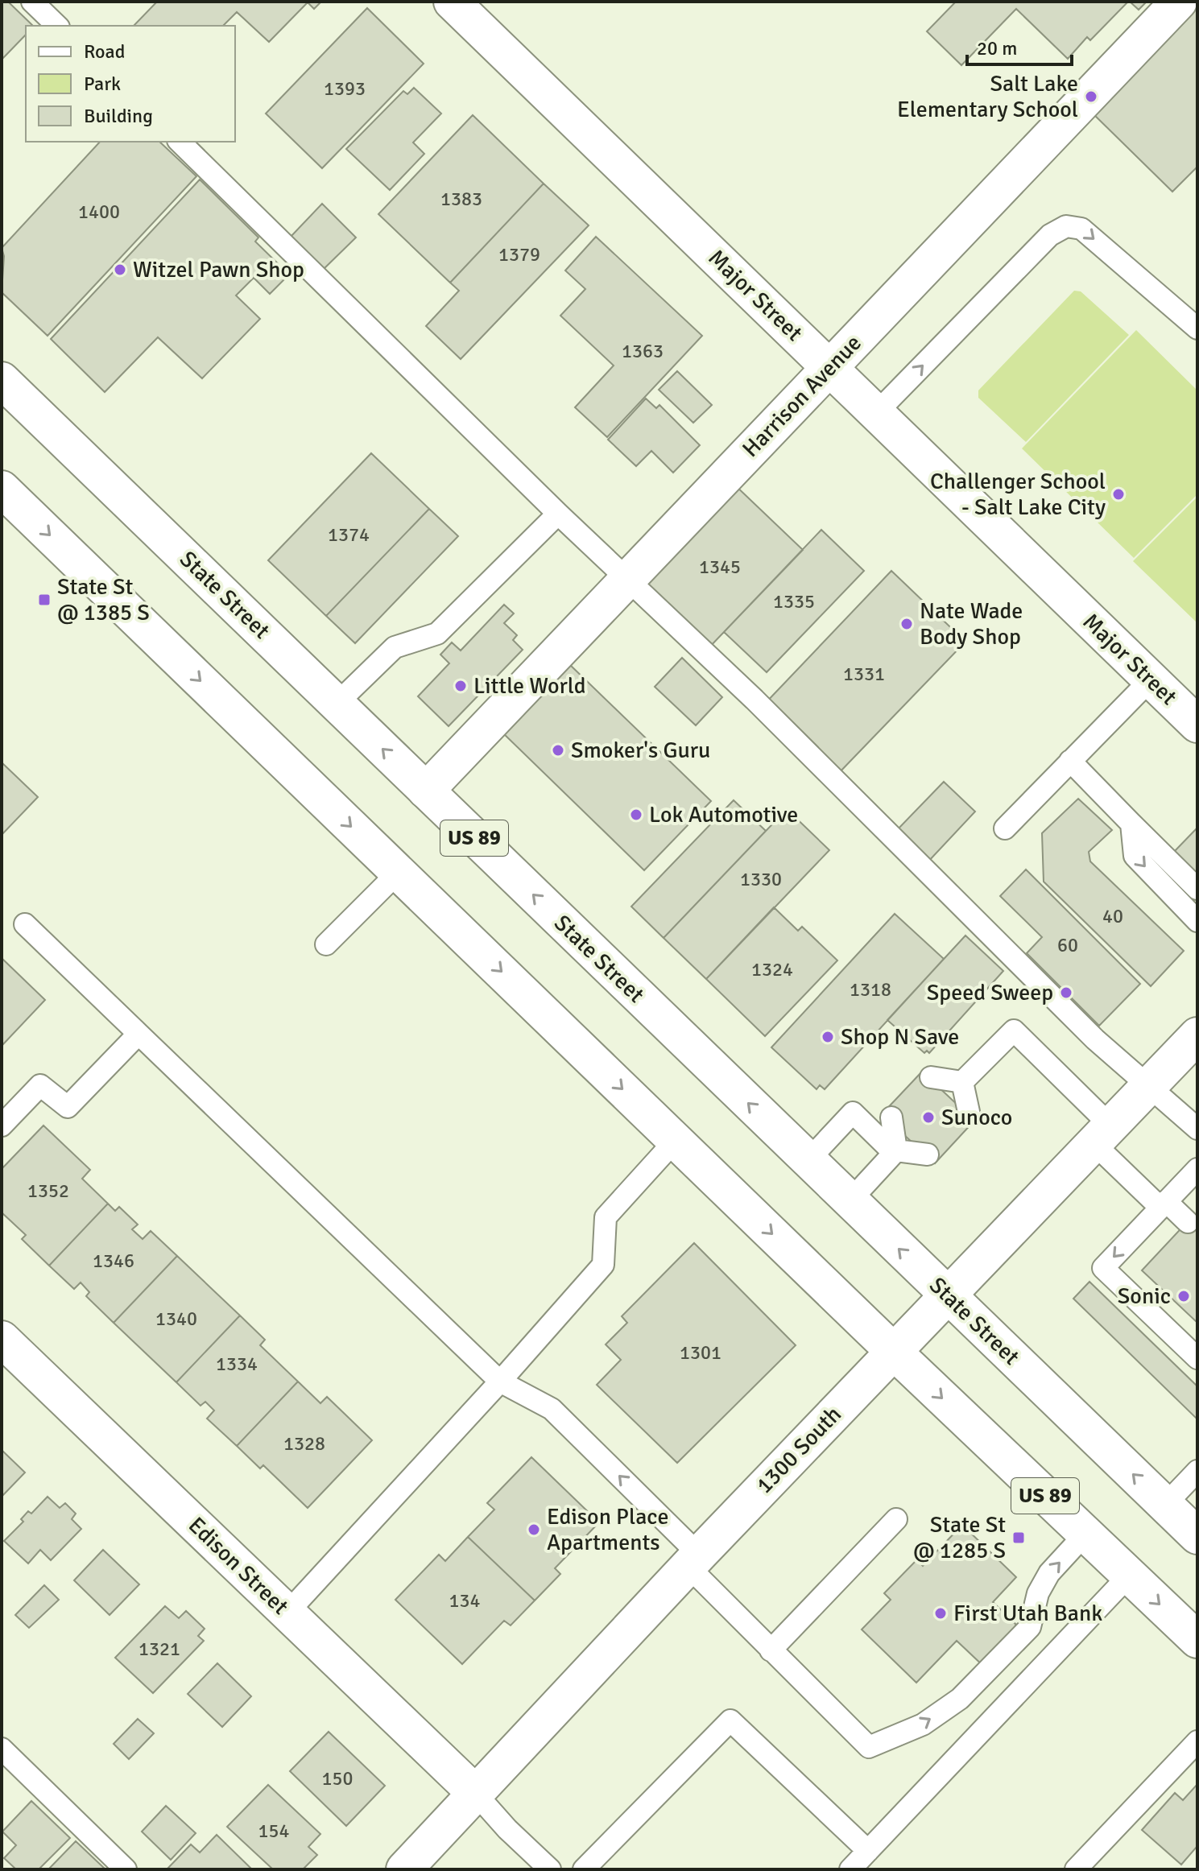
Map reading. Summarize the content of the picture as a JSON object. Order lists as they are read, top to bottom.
{
  "streets": {
    "main road": [
      "Major Street",
      "Harrison Avenue",
      "State Street",
      "US 89",
      "1300 South",
      "Edison Street"
    ]
  },
  "crossings": [
    ["Major Street", "Harrison Avenue"],
    ["Harrison Avenue", "State Street"],
    ["State Street", "1300 South"],
    ["US 89", "1300 South"],
    ["1300 South", "Edison Street"]
  ],
  "places": {
    "other": [
      "Salt Lake Elementary School",
      "Witzel Pawn Shop",
      "Challenger School - Salt Lake City",
      "Nate Wade Body Shop",
      "Little World",
      "Smoker's Guru",
      "Lok Automotive",
      "Speed Sweep",
      "Shop N Save",
      "Sunoco",
      "Sonic",
      "Edison Place Apartments",
      "First Utah Bank"
    ],
    "transit": ["State St @ 1385 S", "State St @ 1285 S"]
  },
  "house_numbers": [
    "1393",
    "1383",
    "1400",
    "1379",
    "1363",
    "1374",
    "1345",
    "1335",
    "1331",
    "1330",
    "40",
    "60",
    "1324",
    "1318",
    "1352",
    "1346",
    "1340",
    "1301",
    "1334",
    "1328",
    "134",
    "1321",
    "150",
    "154"
  ],
  "legend": ["Road", "Park", "Building"],
  "scale_bar": "20 m"
}
